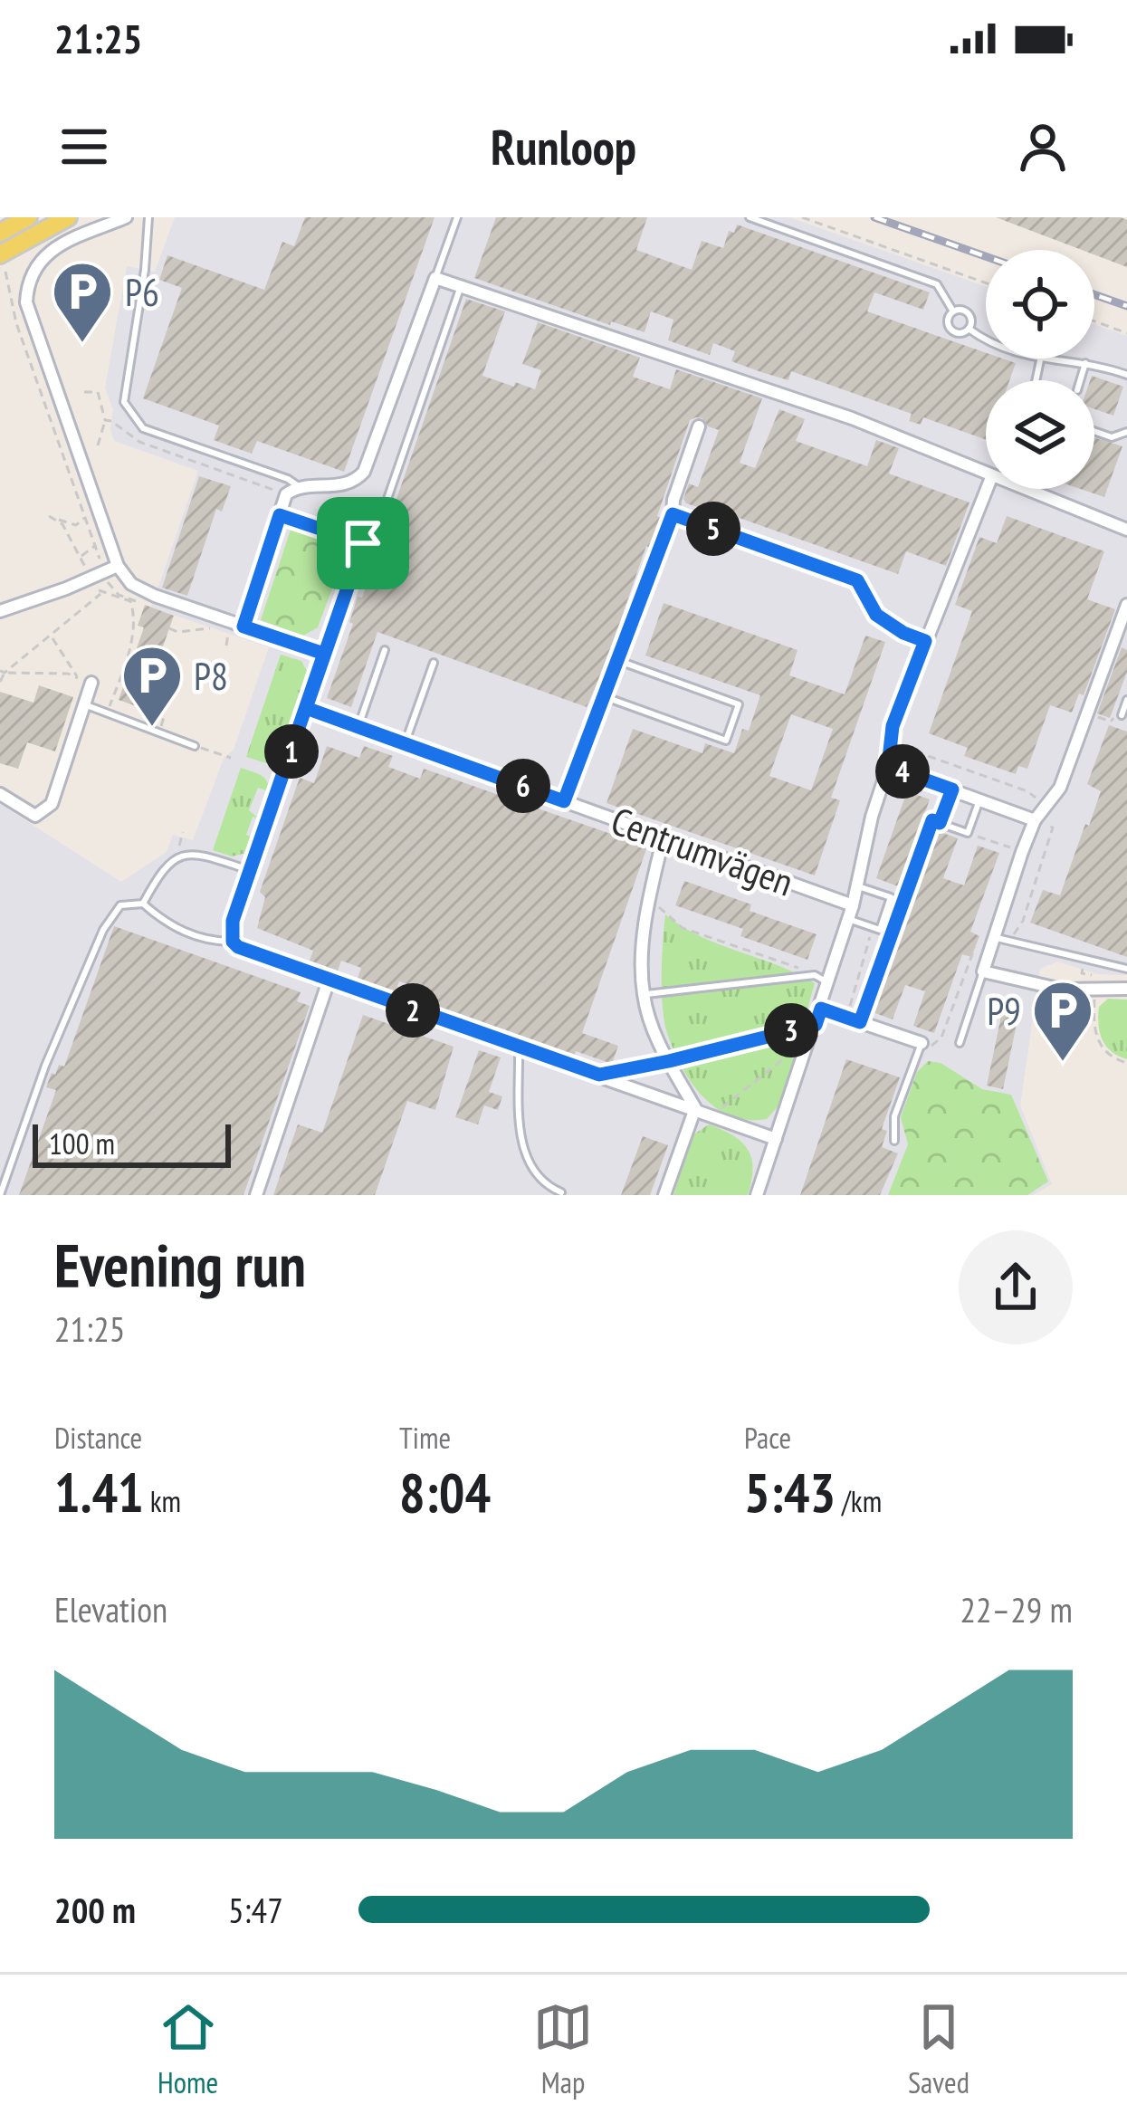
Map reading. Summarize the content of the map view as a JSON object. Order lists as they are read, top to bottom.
{
  "streets": {
    "street": ["Centrumvägen"]
  },
  "places": {
    "parking": ["P6", "P8", "P9"]
  },
  "scale_bar": "100 m",
  "page": {
    "status": "21:25",
    "header": "Runloop",
    "pins": [
      "5",
      "1",
      "4",
      "6",
      "2",
      "3"
    ],
    "scale": "100 m",
    "heading": ["Evening run", "21:25"],
    "stats": [
      ["Distance", "1.41 km"],
      ["Time", "8:04"],
      ["Pace", "5:43 /km"]
    ],
    "chart": ["Elevation", "22–29 m"],
    "list": [
      {
        "name": "200 m",
        "note": "5:47"
      }
    ],
    "tabs": ["Home", "Map", "Saved"]
  }
}
